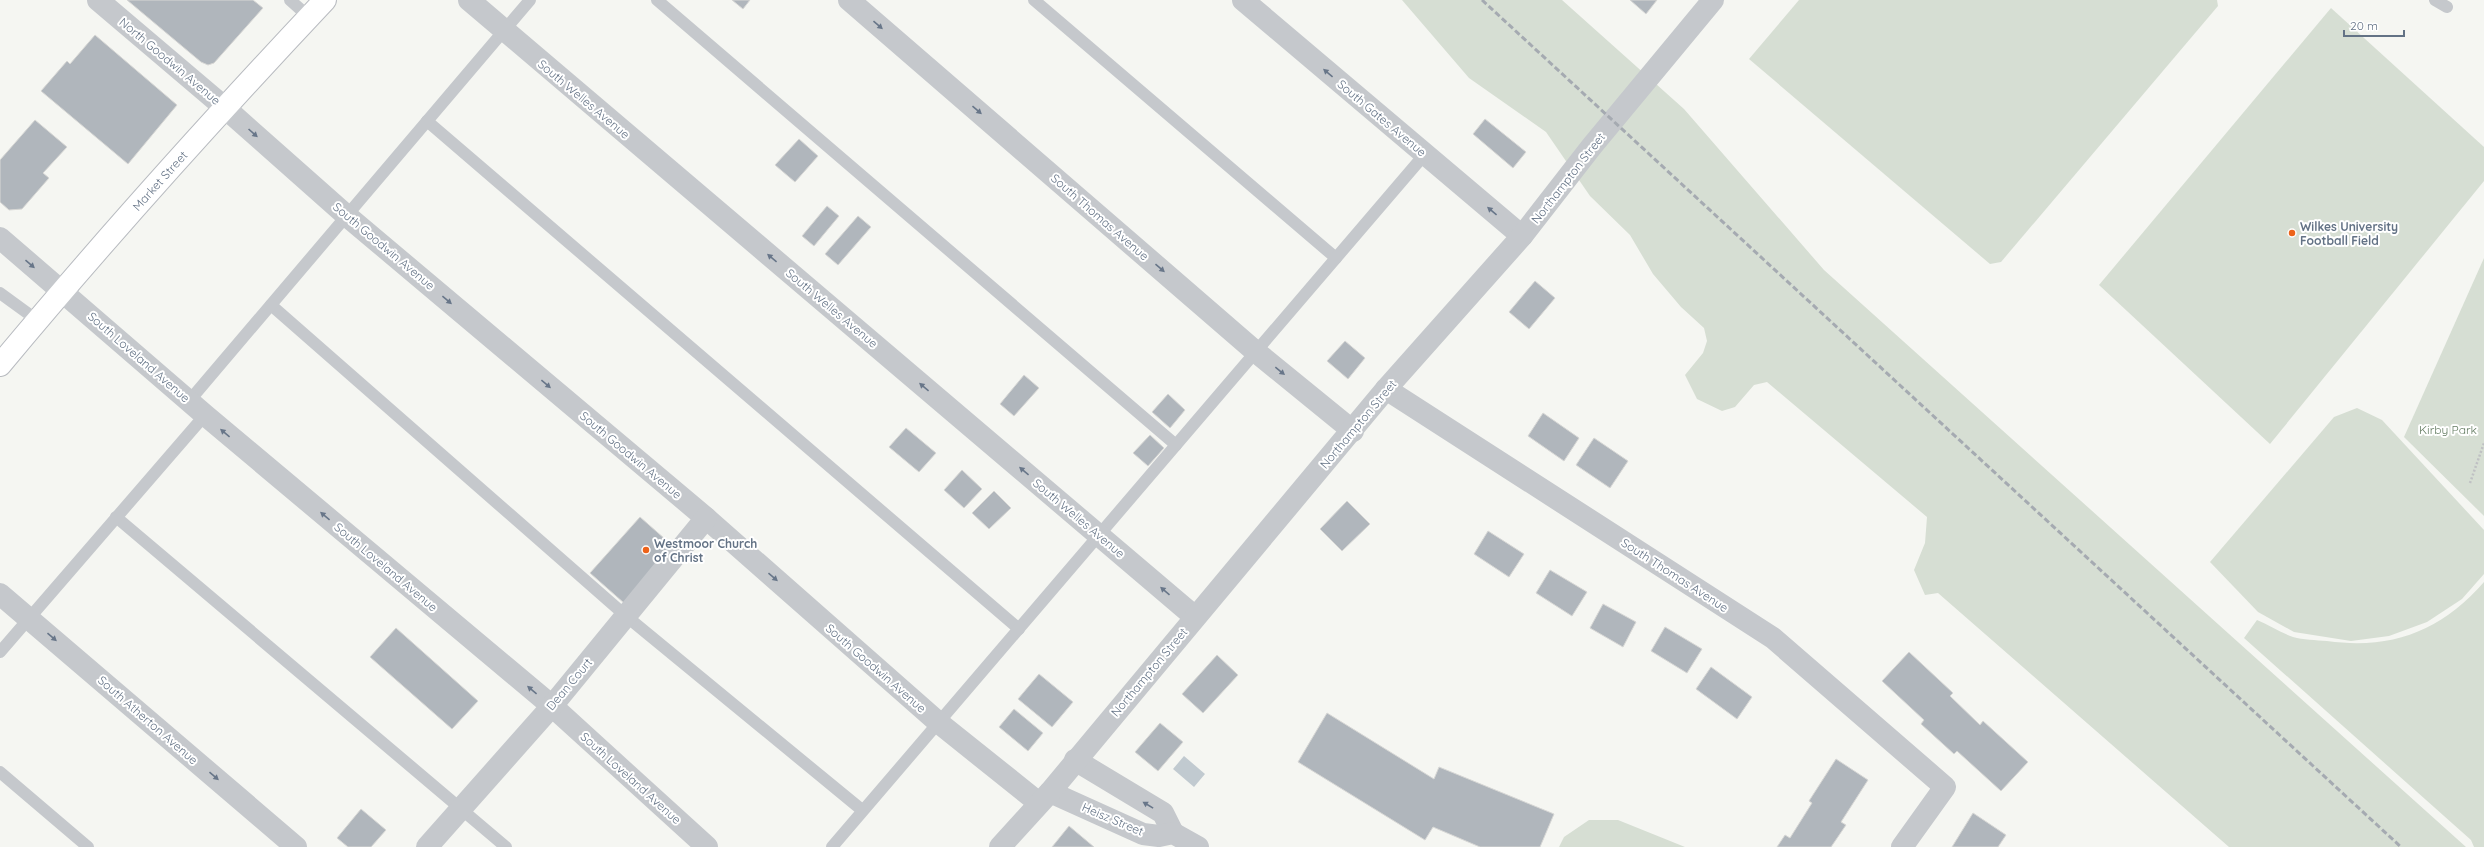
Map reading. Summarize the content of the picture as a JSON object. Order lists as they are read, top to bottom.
{
  "streets": {
    "main road": ["Market Street"],
    "street": [
      "North Goodwin Avenue",
      "South Welles Avenue",
      "South Gates Avenue",
      "Northampton Street",
      "South Thomas Avenue",
      "South Goodwin Avenue",
      "South Loveland Avenue",
      "Dean Court",
      "South Atherton Avenue",
      "Heisz Street"
    ]
  },
  "crossings": [
    ["North Goodwin Avenue", "Market Street"],
    ["North Goodwin Avenue", "South Goodwin Avenue"],
    ["South Welles Avenue", "Northampton Street"],
    ["South Gates Avenue", "Northampton Street"],
    ["Northampton Street", "South Thomas Avenue"],
    ["Northampton Street", "South Goodwin Avenue"],
    ["Northampton Street", "Heisz Street"],
    ["Market Street", "South Goodwin Avenue"],
    ["Market Street", "South Loveland Avenue"],
    ["South Goodwin Avenue", "Dean Court"],
    ["South Goodwin Avenue", "Heisz Street"],
    ["South Loveland Avenue", "Dean Court"]
  ],
  "one_way": [
    "South Welles Avenue",
    "South Gates Avenue",
    "South Thomas Avenue",
    "South Goodwin Avenue",
    "South Atherton Avenue"
  ],
  "parks": ["Kirby Park"],
  "places": ["Wilkes University Football Field", "Westmoor Church of Christ"],
  "scale_bar": "20 m"
}
